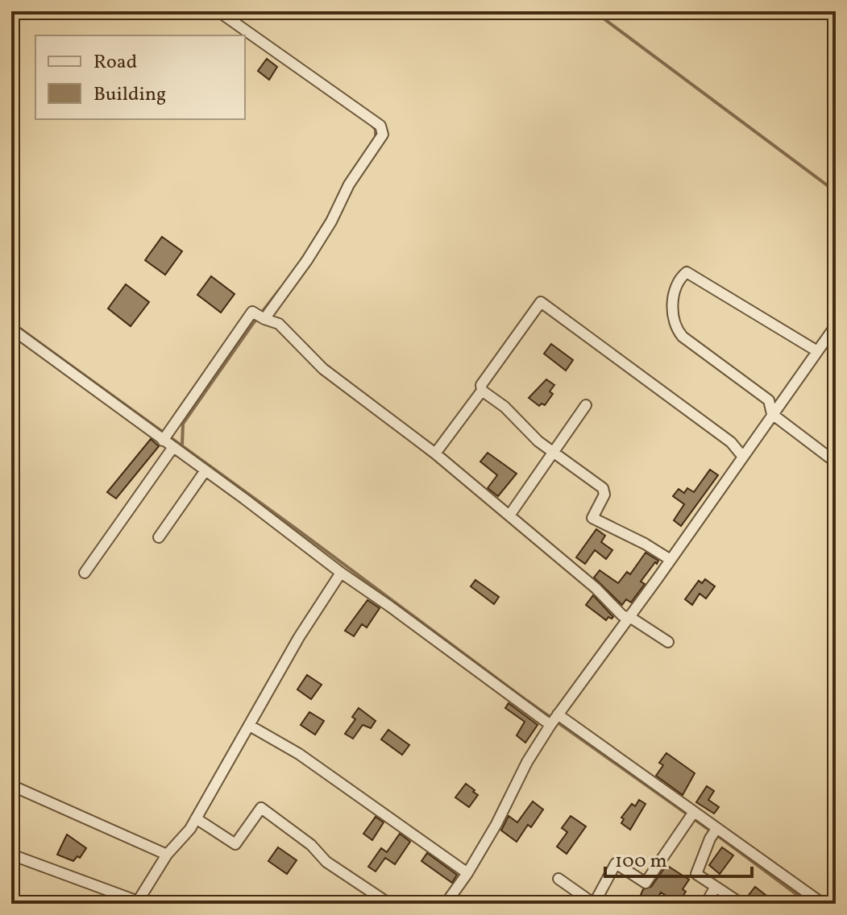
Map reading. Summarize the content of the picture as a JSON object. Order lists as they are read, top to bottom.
{
  "legend": ["Road", "Building"],
  "scale_bar": "100 m"
}
